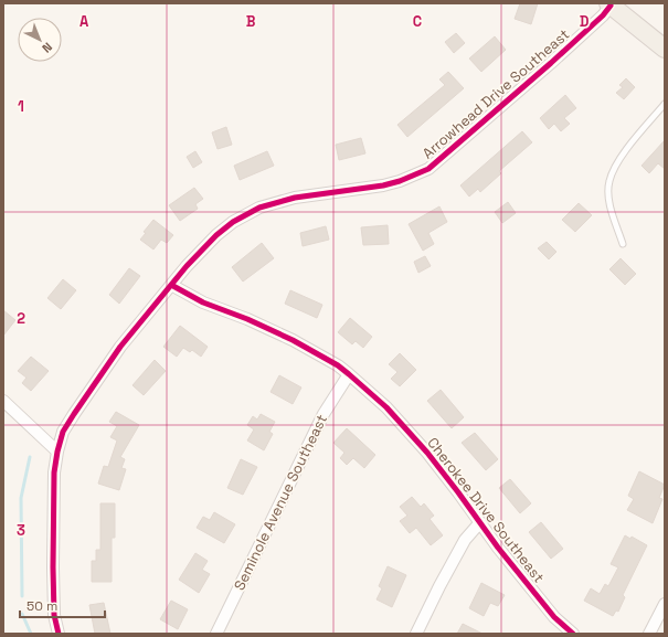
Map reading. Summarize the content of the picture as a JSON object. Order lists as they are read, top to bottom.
{
  "streets": {
    "street": ["Arrowhead Drive Southeast", "Seminole Avenue Southeast", "Cherokee Drive Southeast"]
  },
  "crossings": [
    ["Arrowhead Drive Southeast", "Cherokee Drive Southeast"],
    ["Seminole Avenue Southeast", "Cherokee Drive Southeast"]
  ],
  "scale_bar": "50 m",
  "north": "bottom right",
  "grid": {
    "columns": [
      "A",
      "B",
      "C",
      "D"
    ],
    "rows": ["1", "2", "3"]
  }
}
